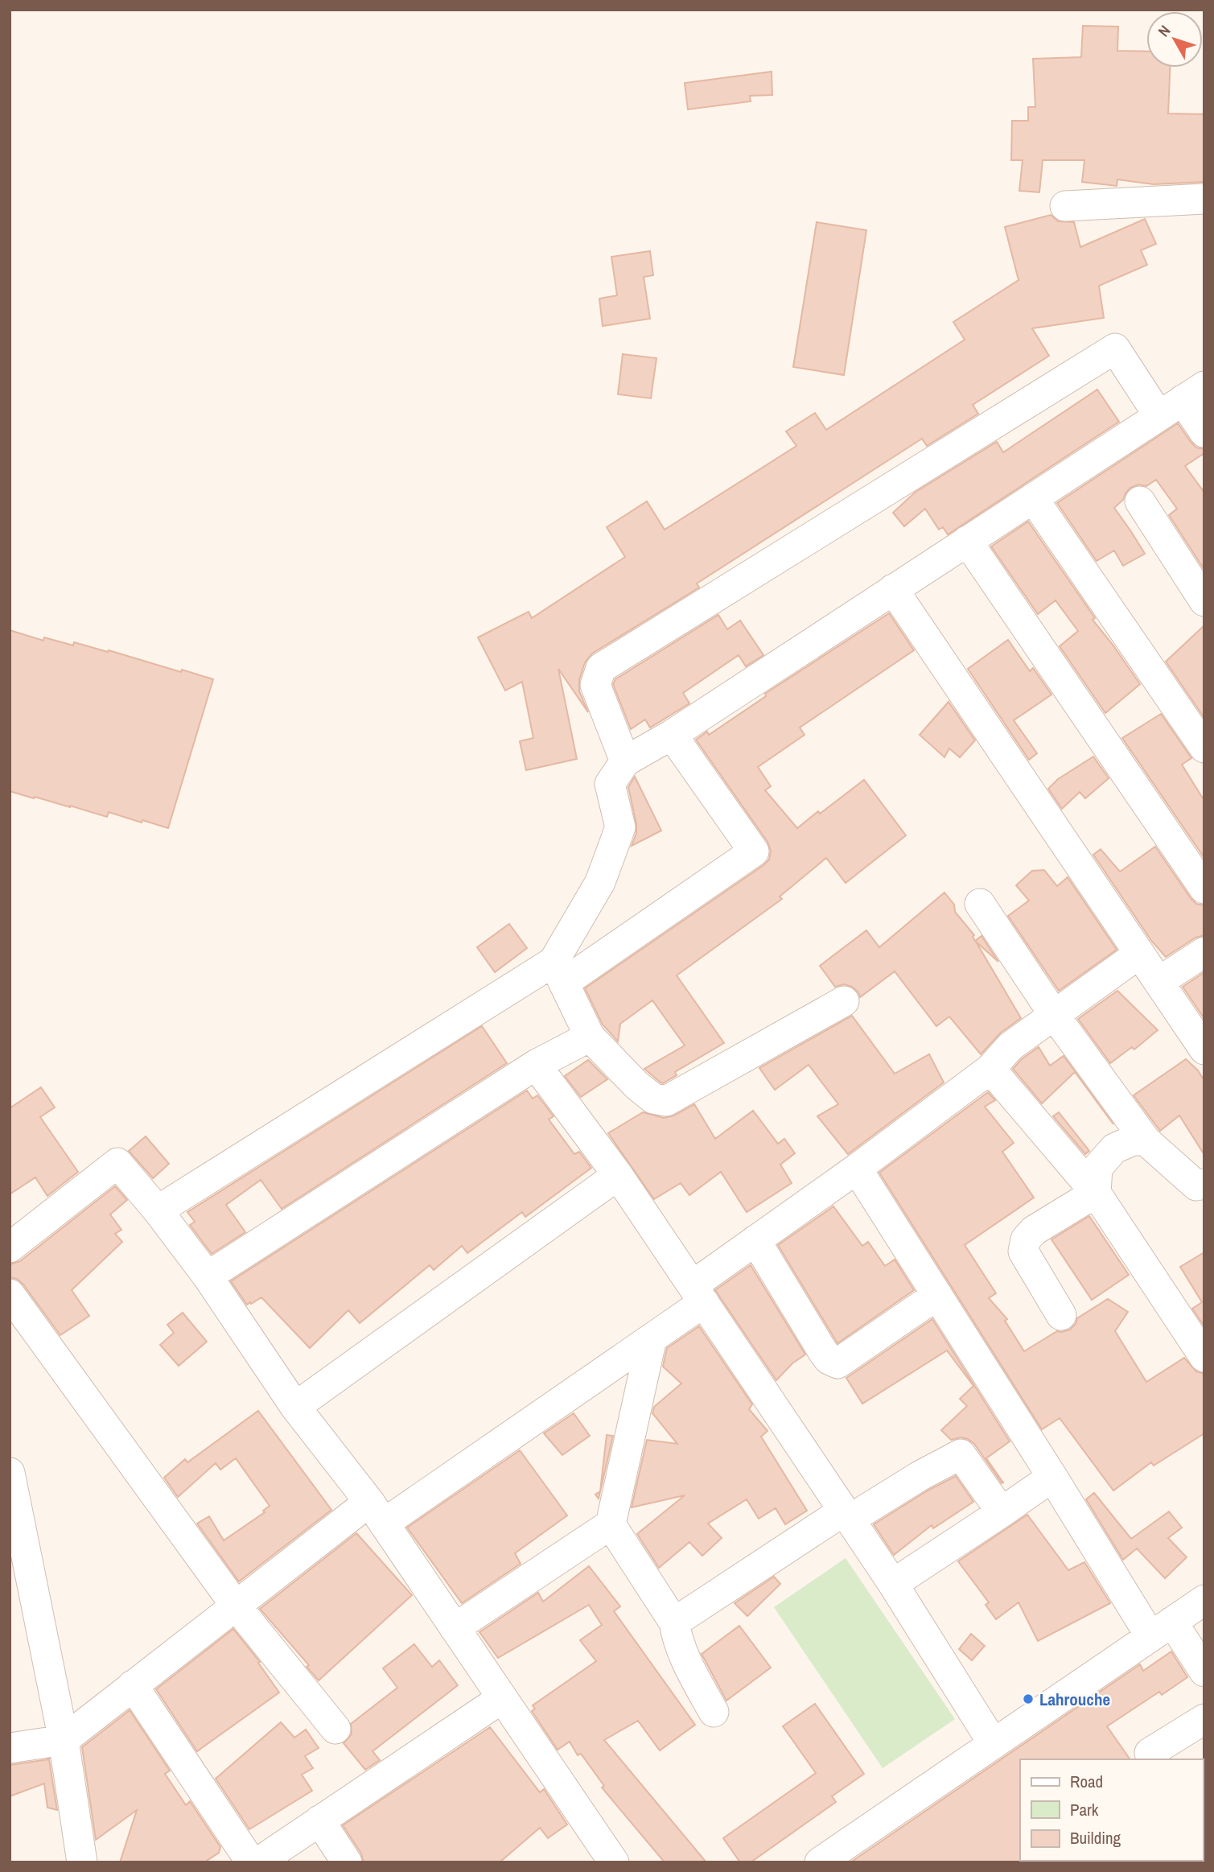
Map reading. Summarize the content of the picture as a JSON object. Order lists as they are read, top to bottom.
{
  "places": ["Lahrouche"],
  "legend": ["Road", "Park", "Building"],
  "north": "top left"
}
